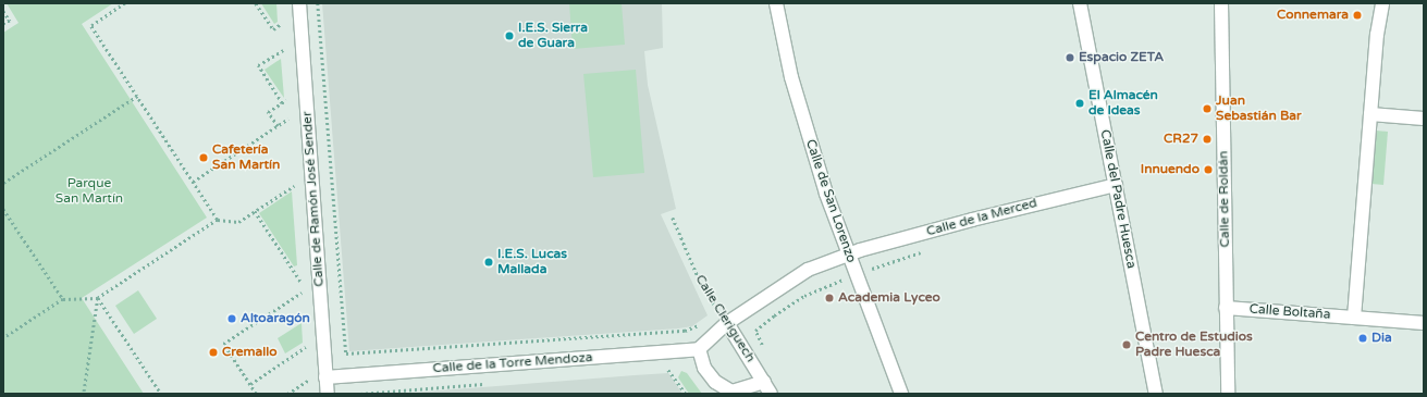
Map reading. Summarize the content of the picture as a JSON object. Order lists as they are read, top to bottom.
{
  "streets": {
    "street": [
      "Calle de Ramón José Sender",
      "Calle del Padre Huesca",
      "Calle de Roldán",
      "Calle de San Lorenzo",
      "Calle de la Merced",
      "Calle Boltaña",
      "Calle Cleriguech",
      "Calle de la Torre Mendoza"
    ]
  },
  "crossings": [
    ["Calle de Ramón José Sender", "Calle de la Torre Mendoza"],
    ["Calle del Padre Huesca", "Calle de la Merced"],
    ["Calle de Roldán", "Calle Boltaña"],
    ["Calle de San Lorenzo", "Calle de la Merced"],
    ["Calle de la Merced", "Calle Cleriguech"],
    ["Calle de la Merced", "Calle de la Torre Mendoza"]
  ],
  "parks": ["Parque San Martín"],
  "places": [
    "Connemara",
    "I.E.S. Sierra de Guara",
    "Espacio ZETA",
    "El Almacén de Ideas",
    "Juan Sebastián Bar",
    "CR27",
    "Cafetería San Martín",
    "Innuendo",
    "I.E.S. Lucas Mallada",
    "Academia Lyceo",
    "Altoaragón",
    "Dia",
    "Centro de Estudios Padre Huesca",
    "Cremallo"
  ]
}
